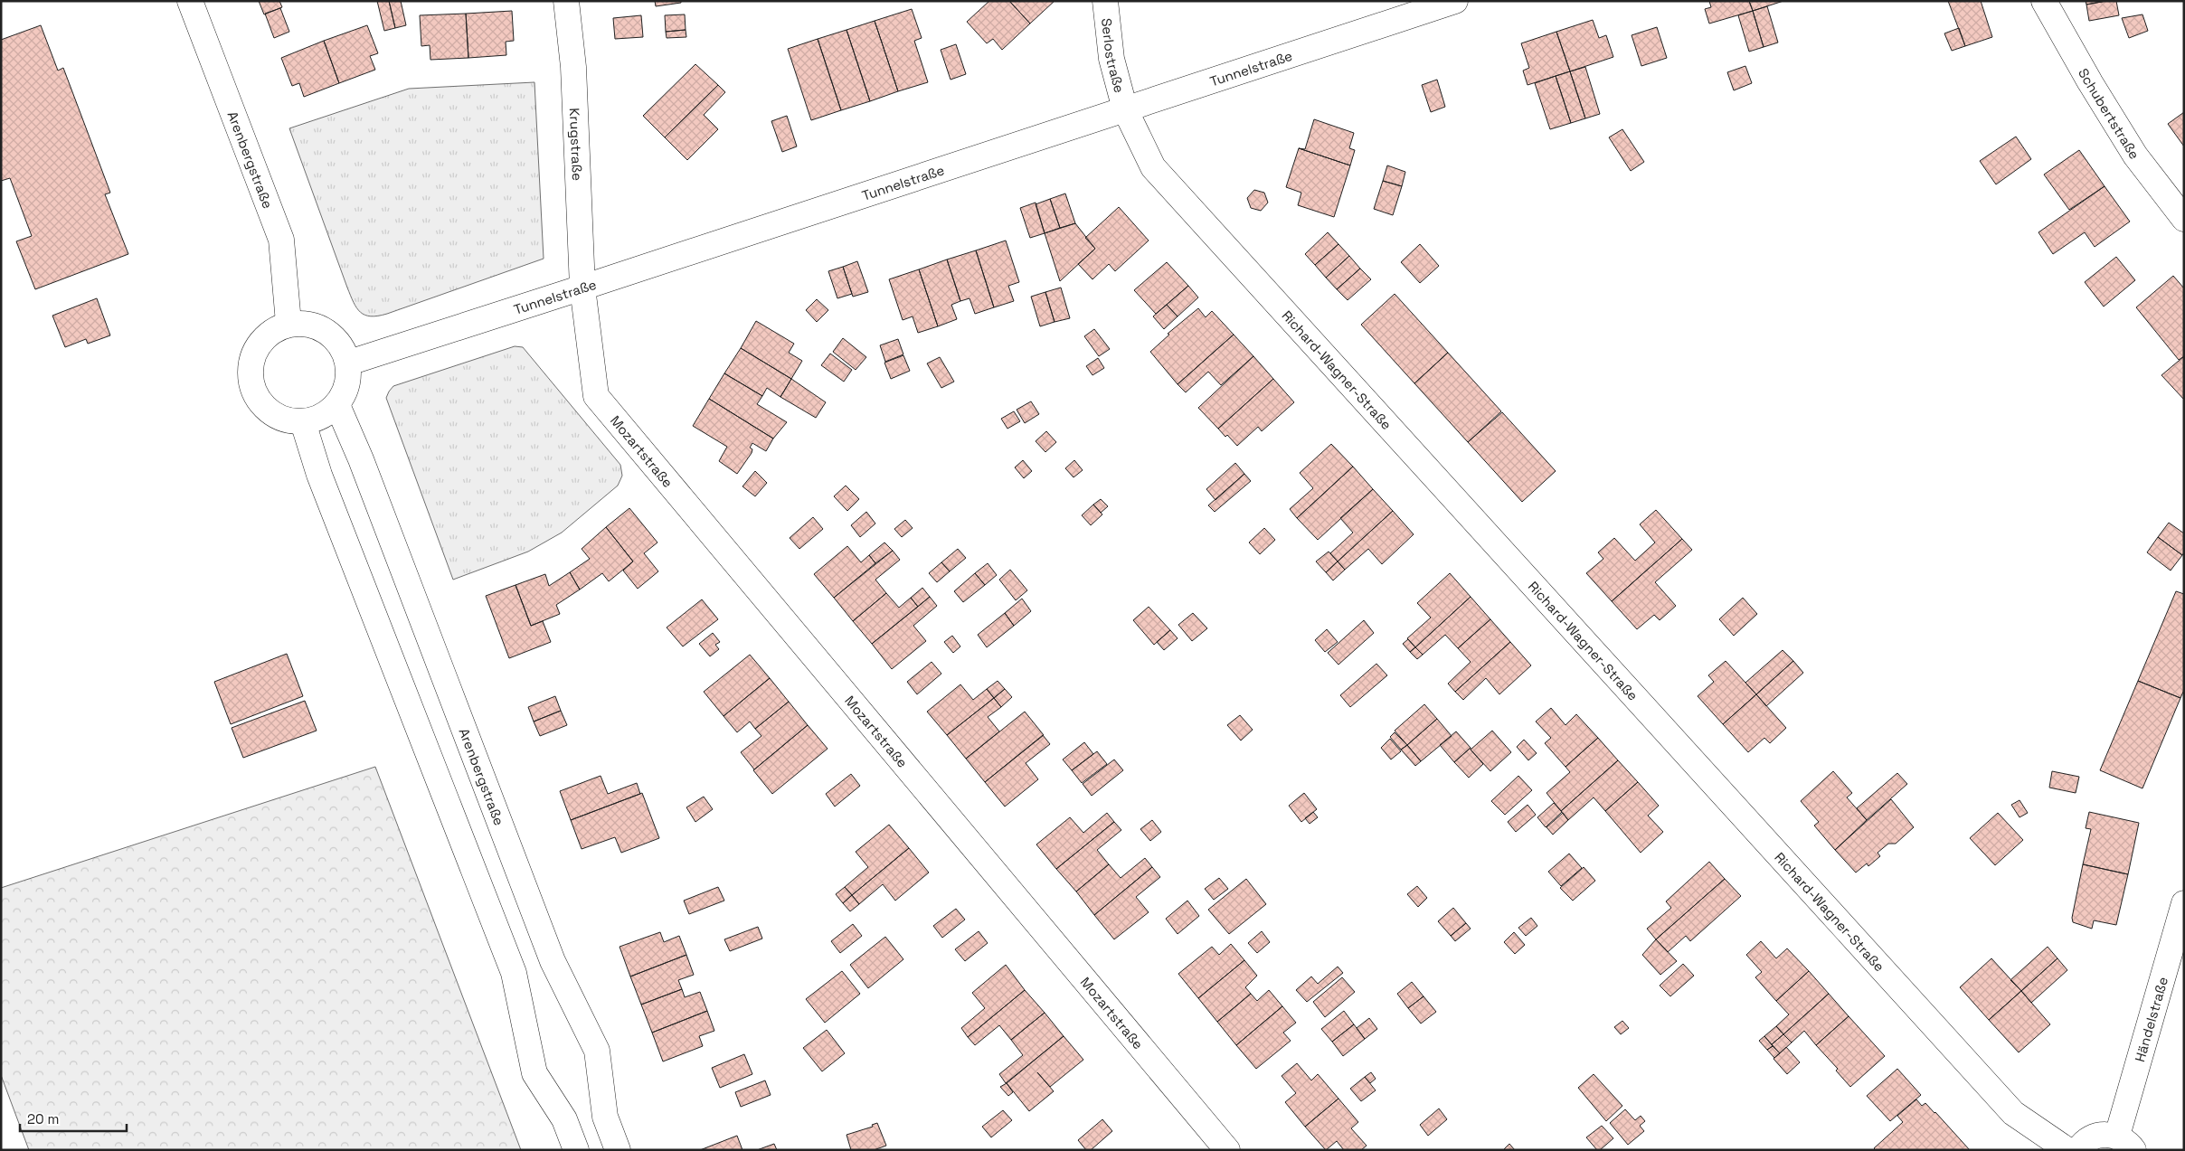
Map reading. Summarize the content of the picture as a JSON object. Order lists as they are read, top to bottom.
{
  "streets": {
    "street": [
      "Serlostraße",
      "Tunnelstraße",
      "Schubertstraße",
      "Krugstraße",
      "Arenbergstraße",
      "Richard-Wagner-Straße",
      "Mozartstraße",
      "Händelstraße"
    ]
  },
  "crossings": [
    ["Serlostraße", "Tunnelstraße"],
    ["Serlostraße", "Richard-Wagner-Straße"],
    ["Tunnelstraße", "Krugstraße"],
    ["Tunnelstraße", "Arenbergstraße"],
    ["Tunnelstraße", "Richard-Wagner-Straße"],
    ["Tunnelstraße", "Mozartstraße"],
    ["Krugstraße", "Mozartstraße"]
  ],
  "scale_bar": "20 m"
}
